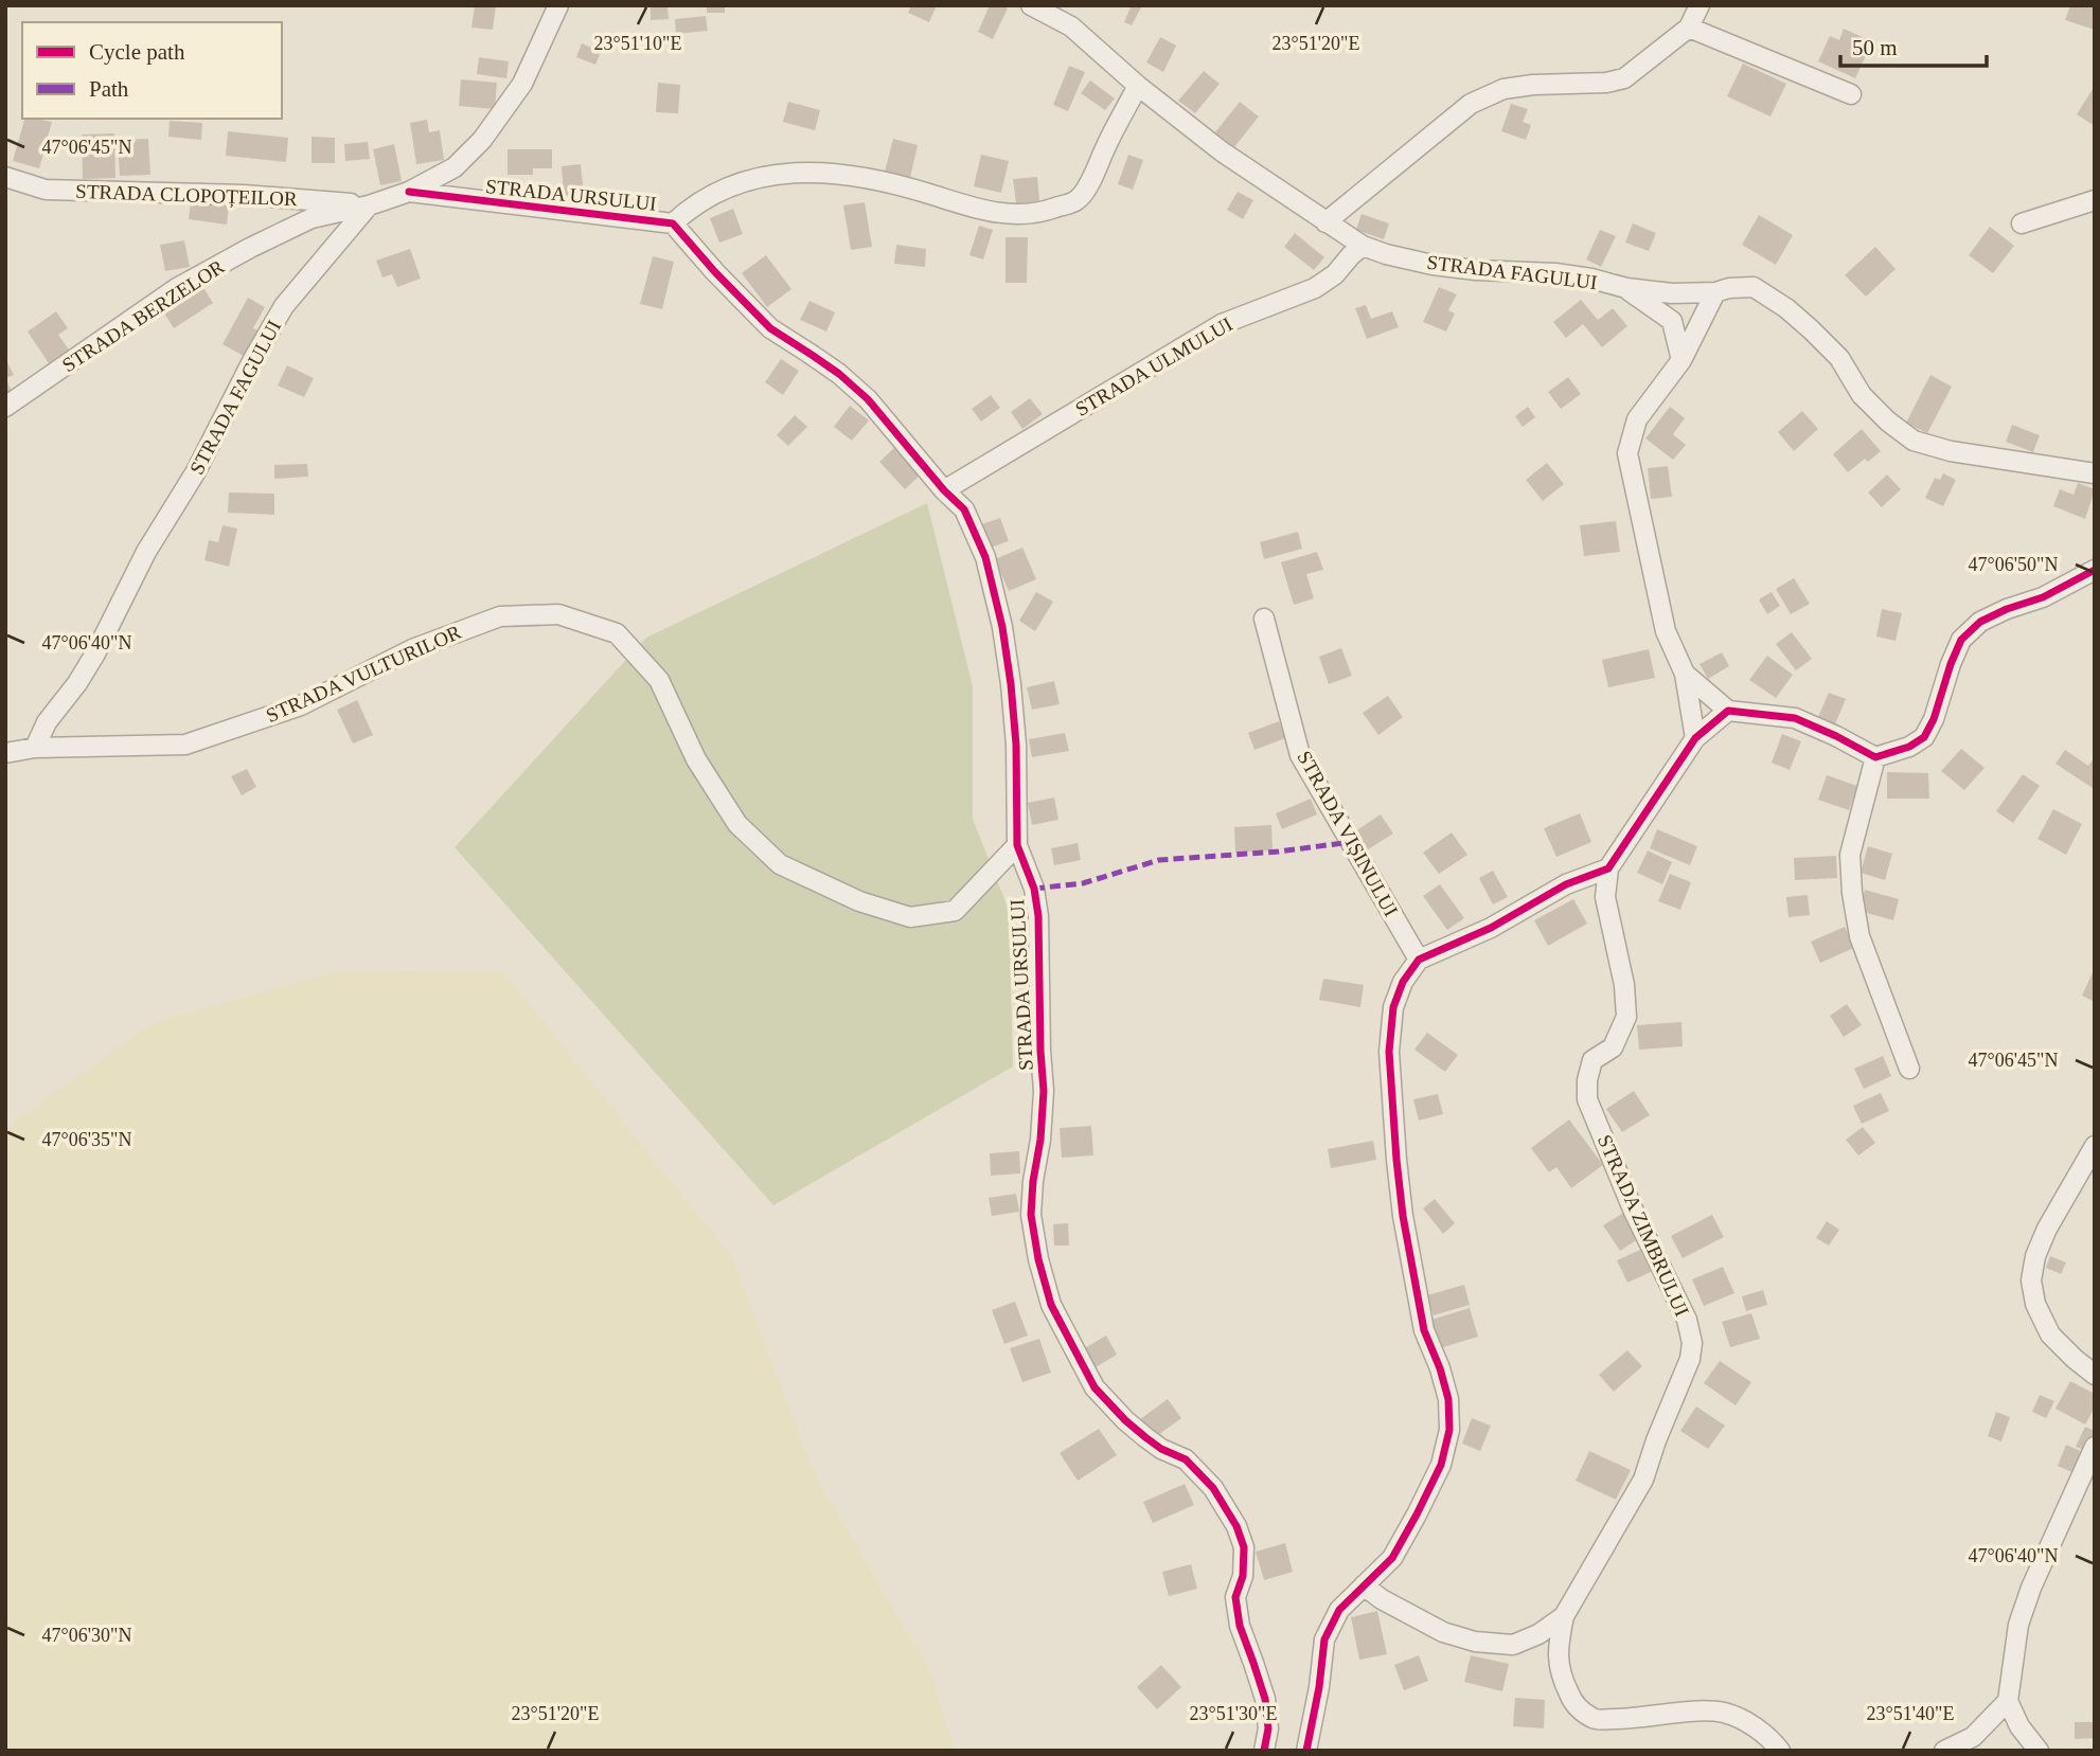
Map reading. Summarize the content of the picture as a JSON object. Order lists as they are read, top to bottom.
{
  "streets": {
    "street": [
      "STRADA CLOPOȚEILOR",
      "STRADA URSULUI",
      "STRADA FAGULUI",
      "STRADA BERZELOR",
      "STRADA ULMULUI",
      "STRADA VULTURILOR",
      "STRADA VIȘINULUI",
      "STRADA ZIMBRULUI"
    ]
  },
  "crossings": [
    ["STRADA CLOPOȚEILOR", "STRADA FAGULUI"],
    ["STRADA CLOPOȚEILOR", "STRADA BERZELOR"],
    ["STRADA URSULUI", "STRADA ULMULUI"],
    ["STRADA URSULUI", "STRADA VULTURILOR"],
    ["STRADA FAGULUI", "STRADA BERZELOR"],
    ["STRADA FAGULUI", "STRADA ULMULUI"],
    ["STRADA FAGULUI", "STRADA VULTURILOR"]
  ],
  "legend": ["Cycle path", "Path"],
  "scale_bar": "50 m",
  "coordinates": [
    "23°51'10\"E",
    "23°51'20\"E",
    "47°06'45\"N",
    "47°06'50\"N",
    "47°06'40\"N",
    "47°06'35\"N",
    "47°06'30\"N",
    "23°51'30\"E",
    "23°51'40\"E"
  ]
}
